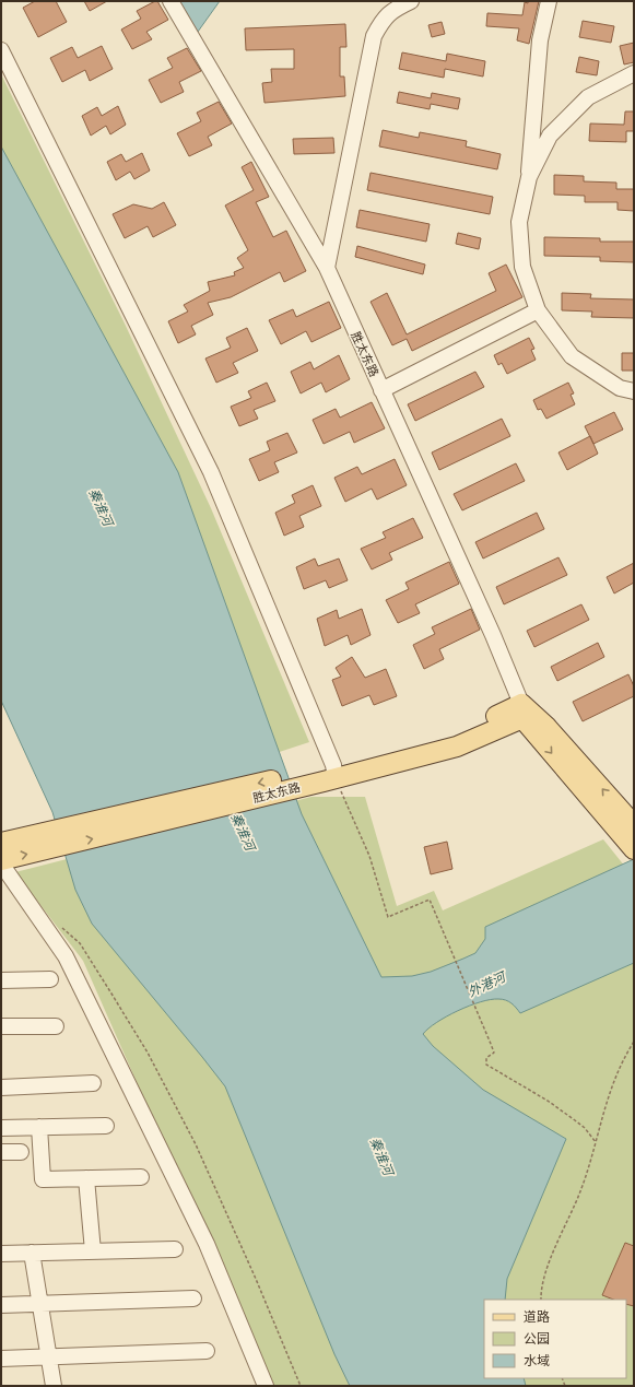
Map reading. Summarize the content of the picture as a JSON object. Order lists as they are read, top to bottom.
{
  "streets": {
    "main road": ["胜太东路"]
  },
  "water": ["秦淮河", "外港河"],
  "legend": ["道路", "公园", "水域"]
}
